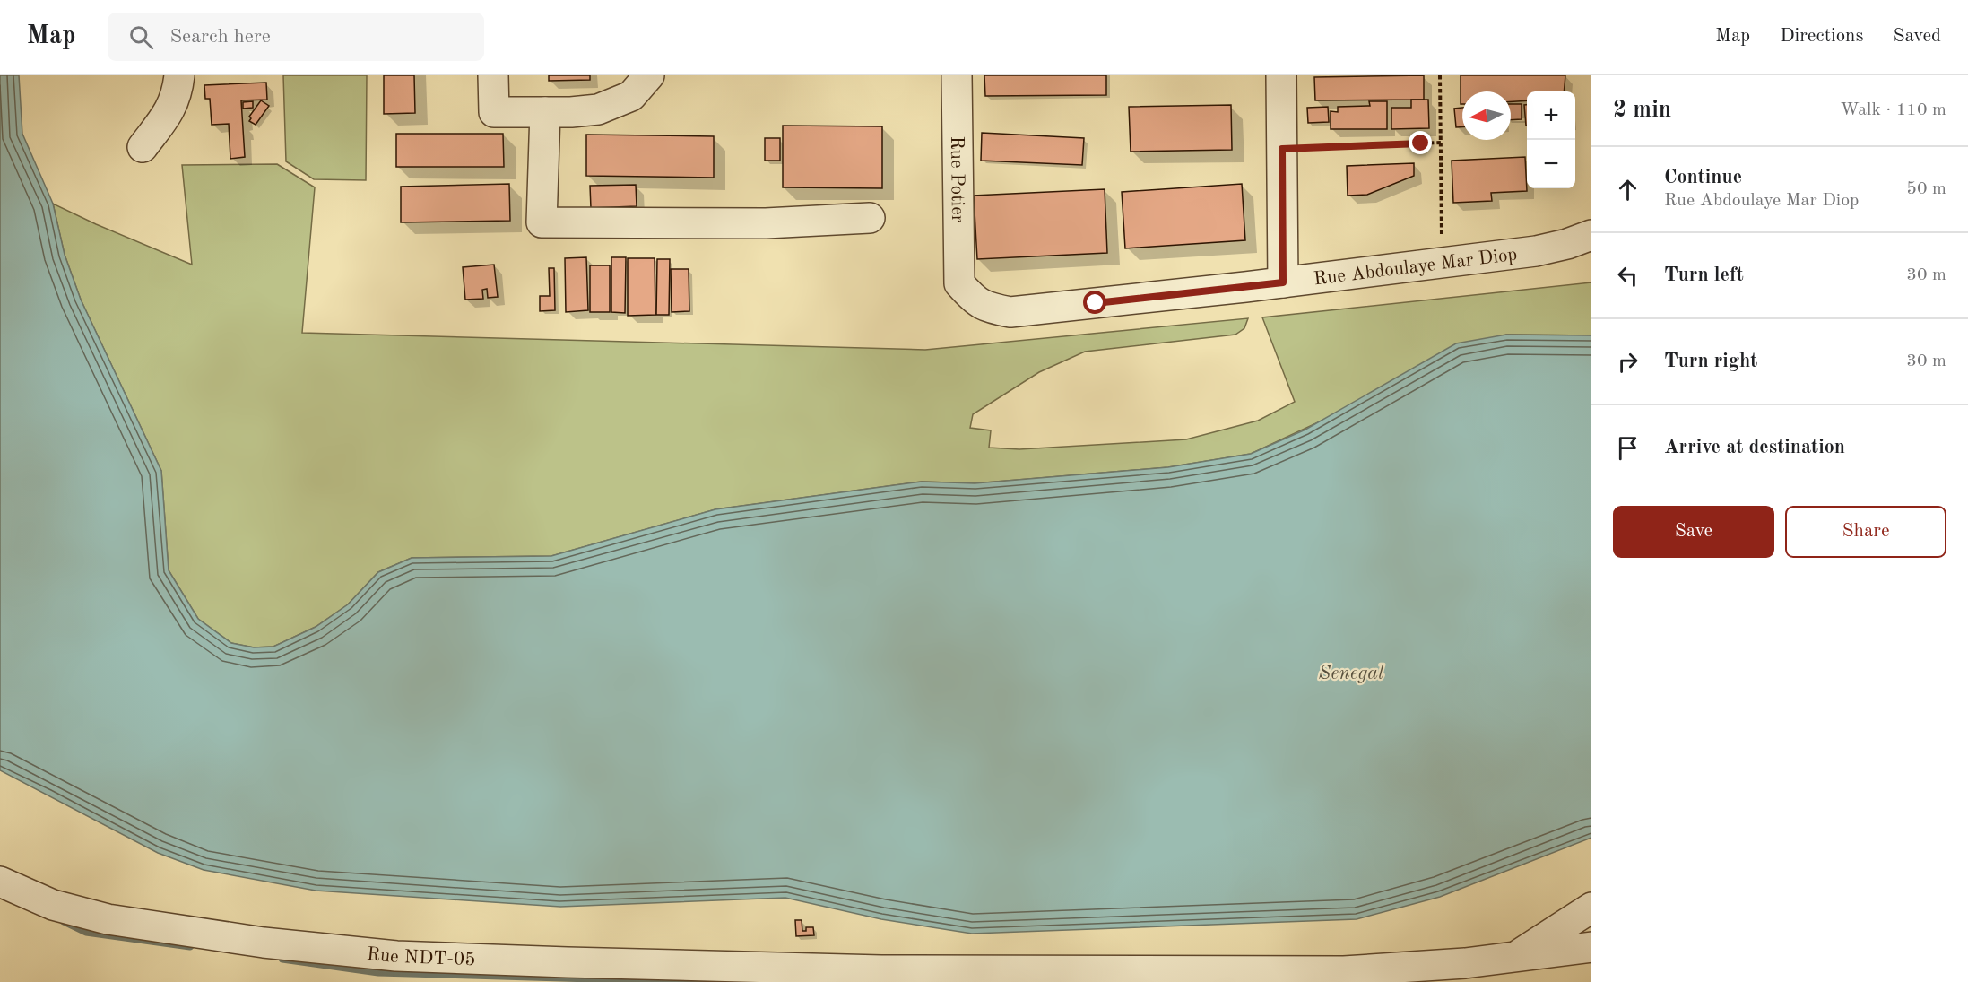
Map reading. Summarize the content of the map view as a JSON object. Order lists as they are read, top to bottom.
{
  "streets": {
    "street": ["Rue Potier", "Rue Abdoulaye Mar Diop", "Rue NDT-05"]
  },
  "crossings": [
    ["Rue Potier", "Rue Abdoulaye Mar Diop"]
  ],
  "water": ["Senegal"],
  "north": "left",
  "page": {
    "header": "Map",
    "search": "Search here",
    "nav": ["Map", "Directions", "Saved"],
    "heading": ["2 min", "Walk · 110 m"],
    "map_buttons": ["+", "−"],
    "list": [
      ["Continue", "Rue Abdoulaye Mar Diop", "50 m"],
      ["Turn left", "30 m"],
      ["Turn right", "30 m"],
      "Arrive at destination"
    ],
    "buttons": ["Save", "Share"]
  }
}
